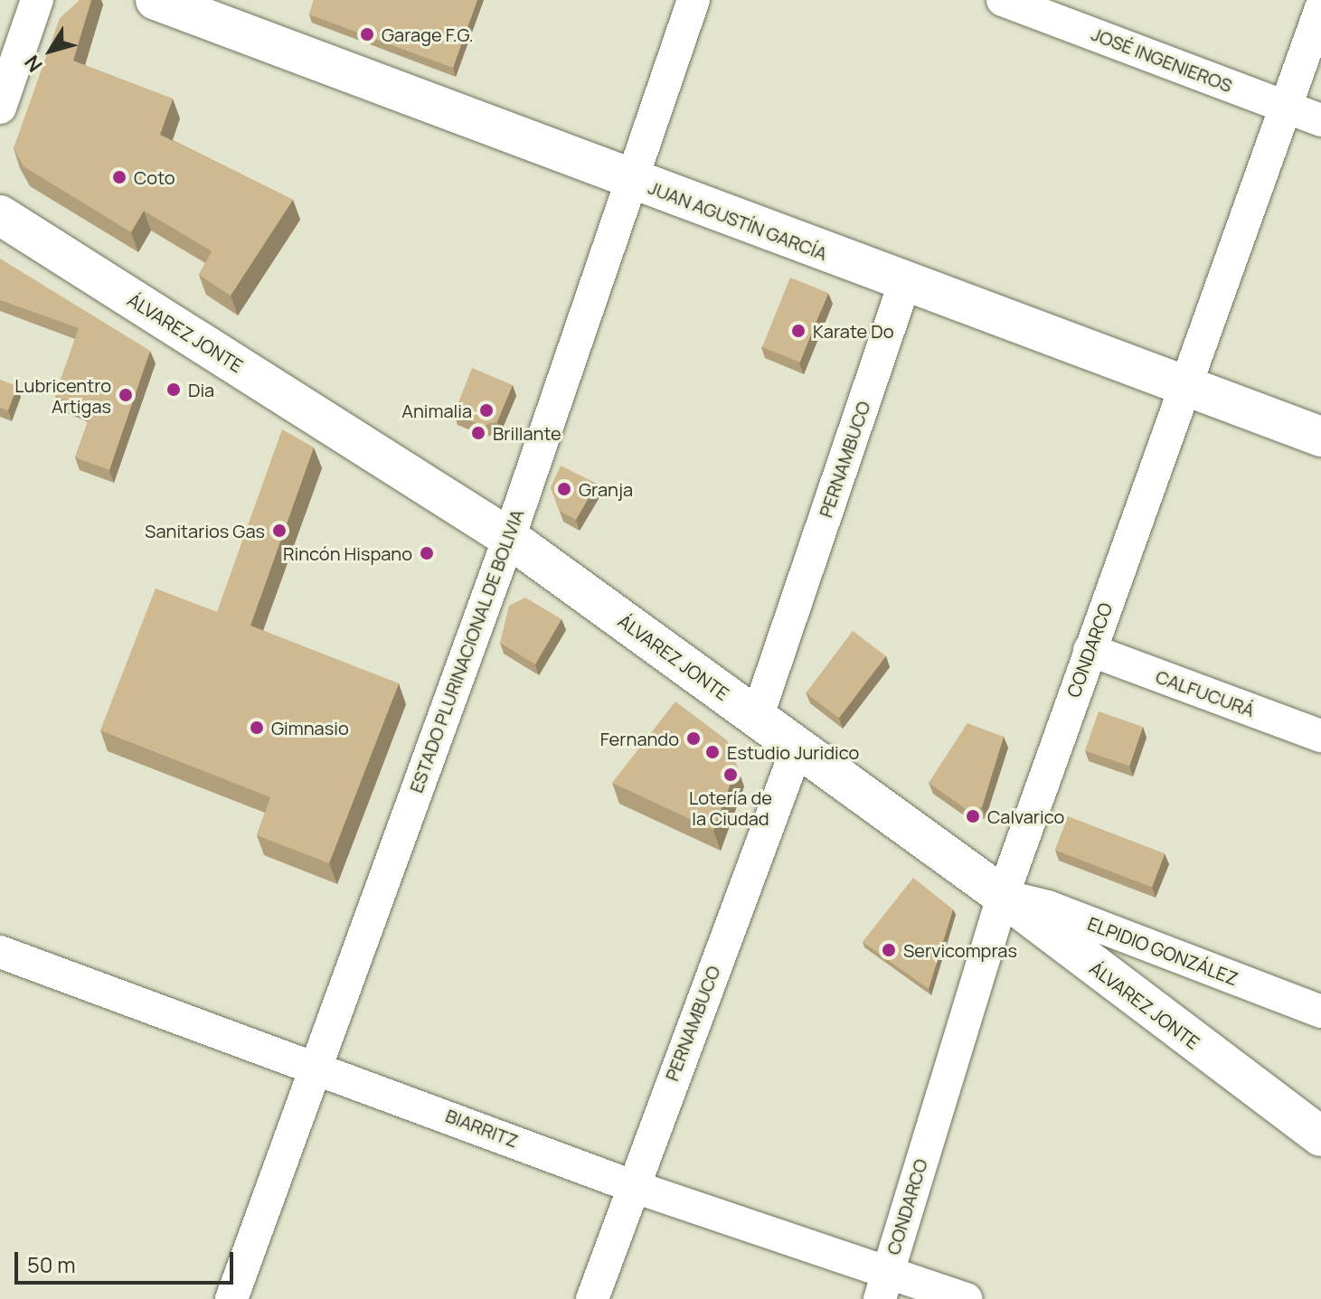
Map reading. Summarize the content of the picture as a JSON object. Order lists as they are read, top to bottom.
{
  "streets": {
    "street": [
      "JOSÉ INGENIEROS",
      "JUAN AGUSTÍN GARCÍA",
      "ÁLVAREZ JONTE",
      "PERNAMBUCO",
      "CONDARCO",
      "ESTADO PLURINACIONAL DE BOLIVIA",
      "CALFUCURÁ",
      "ELPIDIO GONZÁLEZ",
      "BIARRITZ"
    ]
  },
  "crossings": [
    ["JOSÉ INGENIEROS", "CONDARCO"],
    ["JUAN AGUSTÍN GARCÍA", "PERNAMBUCO"],
    ["JUAN AGUSTÍN GARCÍA", "CONDARCO"],
    ["JUAN AGUSTÍN GARCÍA", "ESTADO PLURINACIONAL DE BOLIVIA"],
    ["ÁLVAREZ JONTE", "PERNAMBUCO"],
    ["ÁLVAREZ JONTE", "CONDARCO"],
    ["ÁLVAREZ JONTE", "ESTADO PLURINACIONAL DE BOLIVIA"],
    ["ÁLVAREZ JONTE", "ELPIDIO GONZÁLEZ"],
    ["PERNAMBUCO", "BIARRITZ"],
    ["CONDARCO", "CALFUCURÁ"],
    ["CONDARCO", "ELPIDIO GONZÁLEZ"],
    ["CONDARCO", "BIARRITZ"],
    ["ESTADO PLURINACIONAL DE BOLIVIA", "BIARRITZ"]
  ],
  "places": [
    "Garage F.G.",
    "Coto",
    "Karate Do",
    "Dia",
    "Lubricentro Artigas",
    "Animalia",
    "Brillante",
    "Granja",
    "Sanitarios Gas",
    "Rincón Hispano",
    "Gimnasio",
    "Fernando",
    "Estudio Juridico",
    "Lotería de la Ciudad",
    "Calvarico",
    "Servicompras"
  ],
  "scale_bar": "50 m",
  "north": "bottom left"
}
